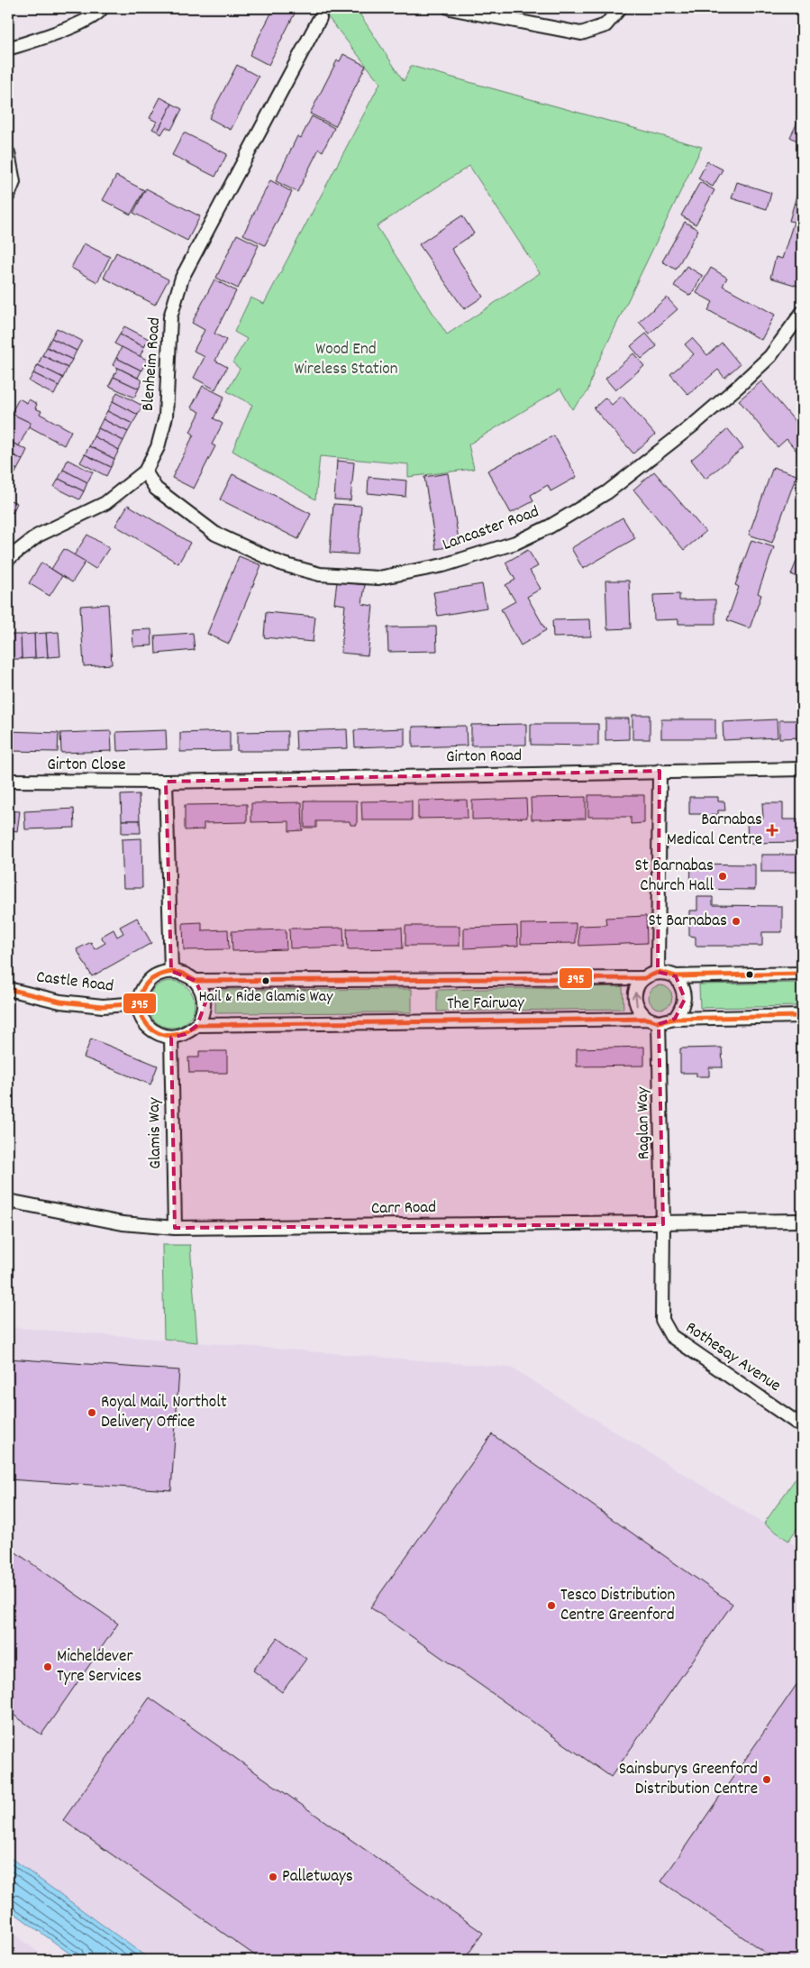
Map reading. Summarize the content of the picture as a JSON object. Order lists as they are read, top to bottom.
{
  "streets": {
    "street": [
      "Blenheim Road",
      "Lancaster Road",
      "Girton Road",
      "Girton Close",
      "Castle Road",
      "The Fairway",
      "Raglan Way",
      "Glamis Way",
      "Carr Road",
      "Rothesay Avenue"
    ]
  },
  "crossings": [
    ["Blenheim Road", "Lancaster Road"],
    ["Girton Road", "Girton Close"],
    ["Castle Road", "The Fairway"],
    ["Castle Road", "Glamis Way"],
    ["The Fairway", "Raglan Way"],
    ["The Fairway", "Glamis Way"],
    ["Raglan Way", "Carr Road"],
    ["Raglan Way", "Rothesay Avenue"],
    ["Glamis Way", "Carr Road"],
    ["Carr Road", "Rothesay Avenue"]
  ],
  "parks": ["Wood End Wireless Station"],
  "places": {
    "health": ["Barnabas Medical Centre"],
    "other": [
      "St Barnabas Church Hall",
      "St Barnabas",
      "Hail & Ride Glamis Way",
      "Royal Mail, Northolt Delivery Office",
      "Tesco Distribution Centre Greenford",
      "Micheldever Tyre Services",
      "Sainsburys Greenford Distribution Centre",
      "Palletways"
    ]
  },
  "lines": ["transit line 395"]
}
